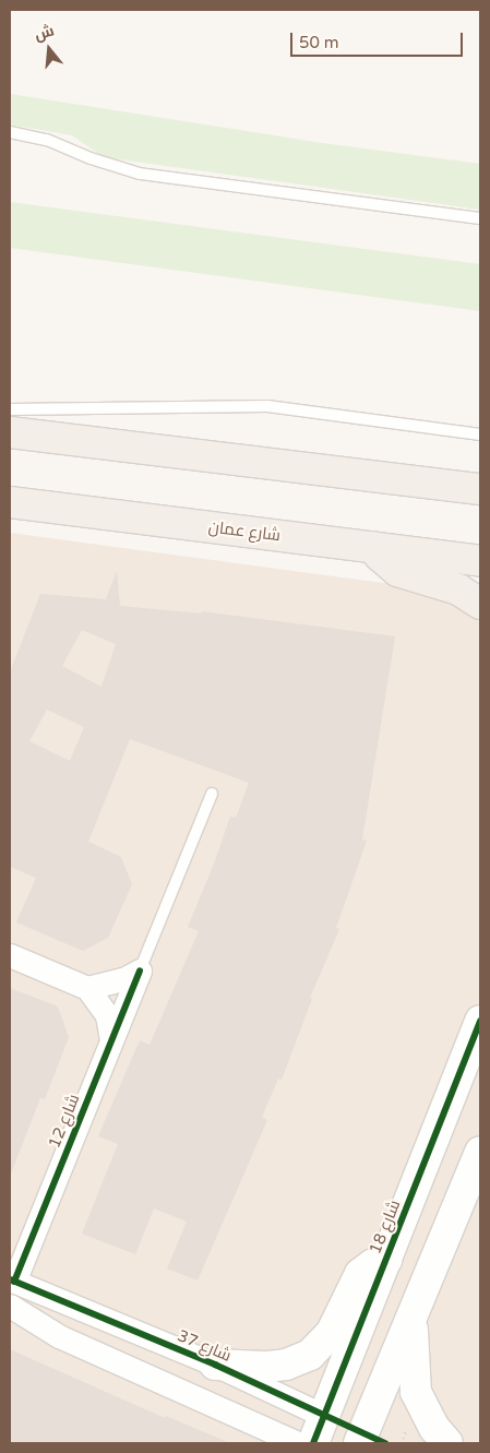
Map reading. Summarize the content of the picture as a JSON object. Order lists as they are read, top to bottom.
{
  "streets": {
    "main road": ["شارع عمان"],
    "street": ["شارع 12", "شارع 18", "شارع 37"]
  },
  "crossings": [
    ["شارع 12", "شارع 37"],
    ["شارع 18", "شارع 37"]
  ],
  "scale_bar": "50 m",
  "north": "top"
}
